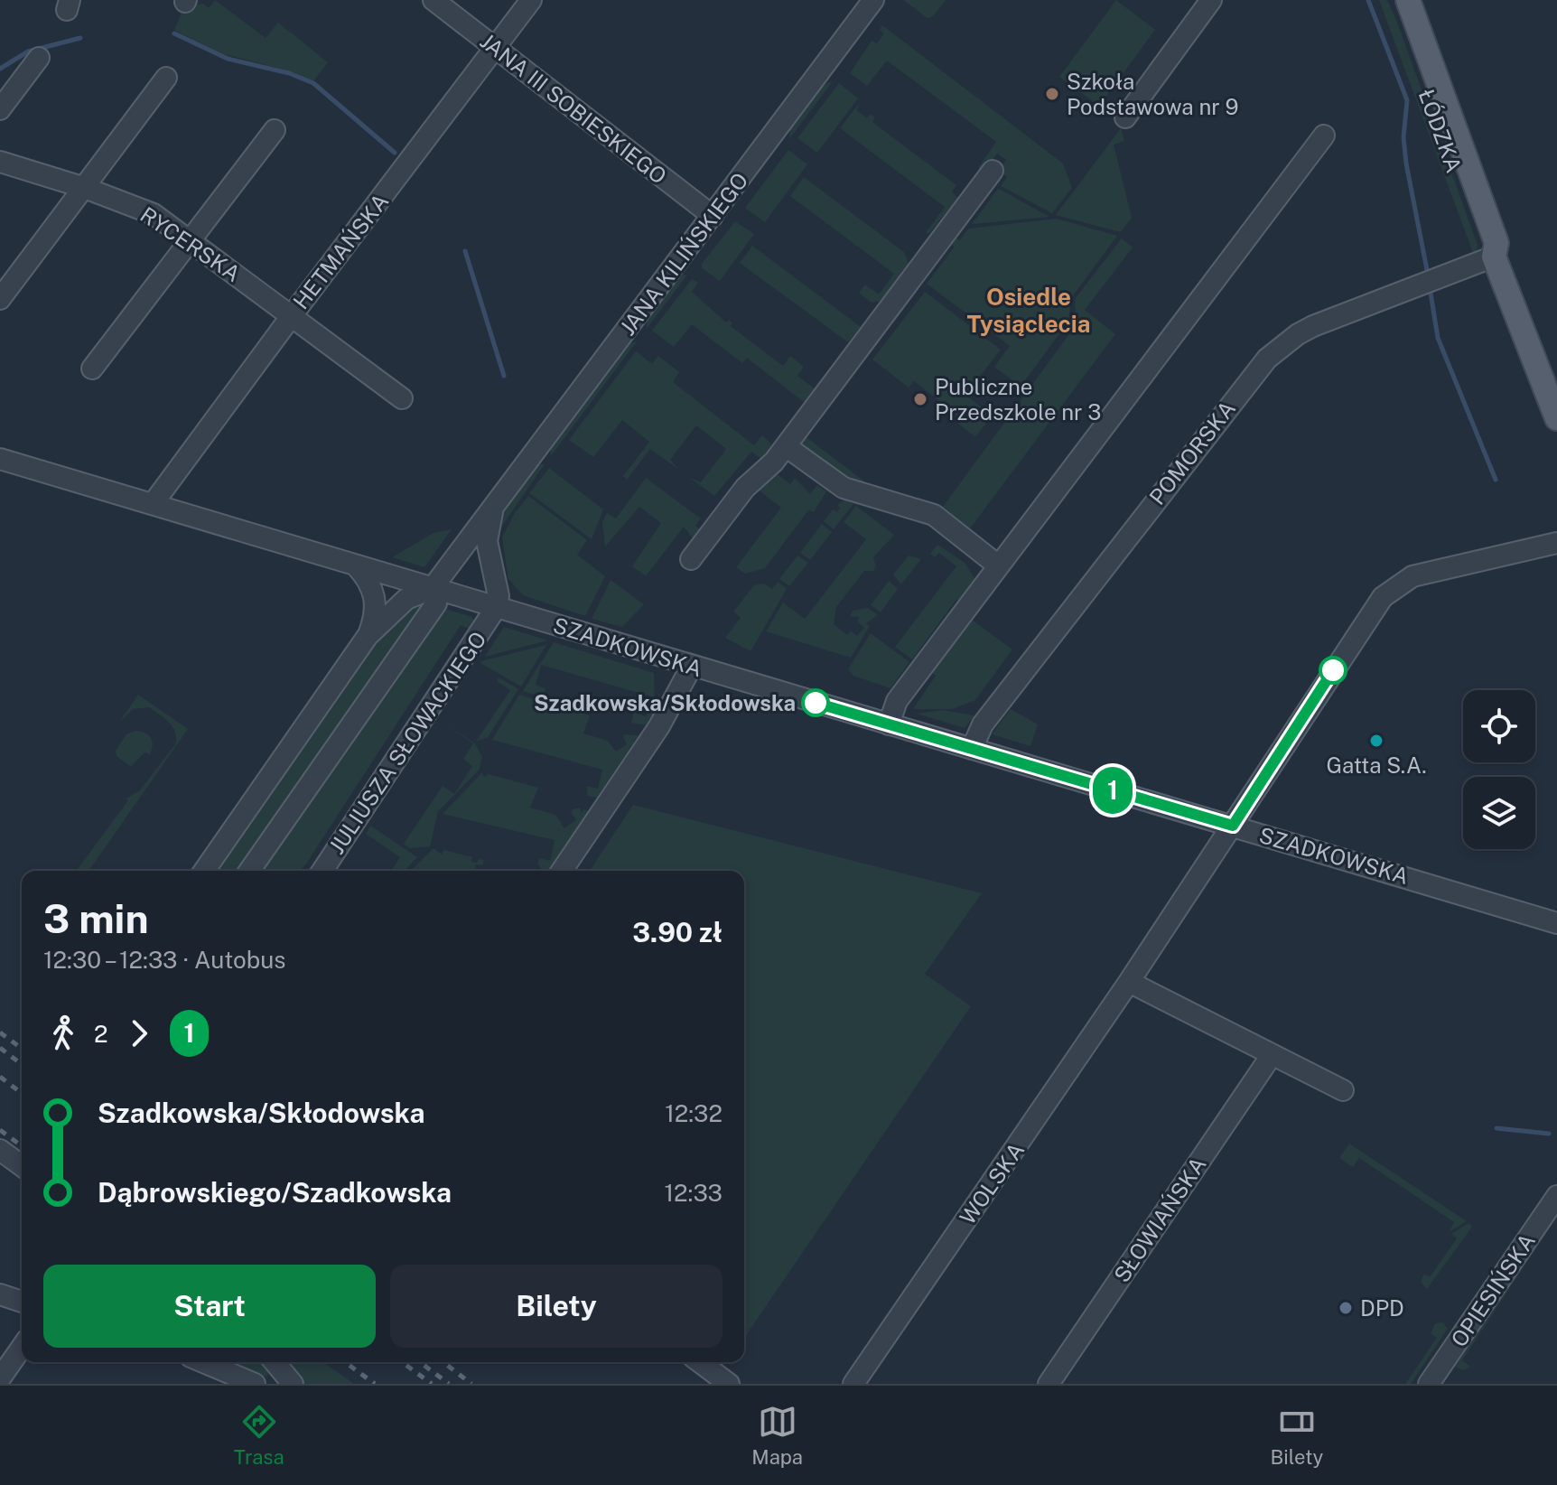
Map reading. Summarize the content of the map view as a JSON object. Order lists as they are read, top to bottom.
{
  "streets": {
    "main road": ["ŁÓDZKA"],
    "street": [
      "JANA III SOBIESKIEGO",
      "RYCERSKA",
      "HETMAŃSKA",
      "JANA KILIŃSKIEGO",
      "POMORSKA",
      "SZADKOWSKA",
      "JULIUSZA SŁOWACKIEGO",
      "WOLSKA",
      "SŁOWIAŃSKA",
      "OPIESIŃSKA"
    ]
  },
  "crossings": [
    ["JANA III SOBIESKIEGO", "HETMAŃSKA"],
    ["JANA III SOBIESKIEGO", "JANA KILIŃSKIEGO"],
    ["ŁÓDZKA", "POMORSKA"],
    ["RYCERSKA", "HETMAŃSKA"],
    ["HETMAŃSKA", "SZADKOWSKA"],
    ["JANA KILIŃSKIEGO", "SZADKOWSKA"],
    ["JANA KILIŃSKIEGO", "JULIUSZA SŁOWACKIEGO"],
    ["POMORSKA", "SZADKOWSKA"],
    ["SZADKOWSKA", "JULIUSZA SŁOWACKIEGO"],
    ["SZADKOWSKA", "WOLSKA"]
  ],
  "districts": ["Osiedle Tysiąclecia"],
  "places": [
    "Szkoła Podstawowa nr 9",
    "Publiczne Przedszkole nr 3",
    "Szadkowska/Skłodowska",
    "Gatta S.A.",
    "DPD"
  ],
  "lines": ["bus line 1"],
  "page": {
    "on_map": "1",
    "heading": ["3 min", "12:30 – 12:33 · Autobus", "3.90 zł"],
    "legs": ["2", "1"],
    "list": [
      {
        "name": "Szadkowska/Skłodowska",
        "value": "12:32"
      },
      {
        "name": "Dąbrowskiego/Szadkowska",
        "value": "12:33"
      }
    ],
    "buttons": ["Start", "Bilety"],
    "tabs": ["Trasa", "Mapa", "Bilety"]
  }
}
